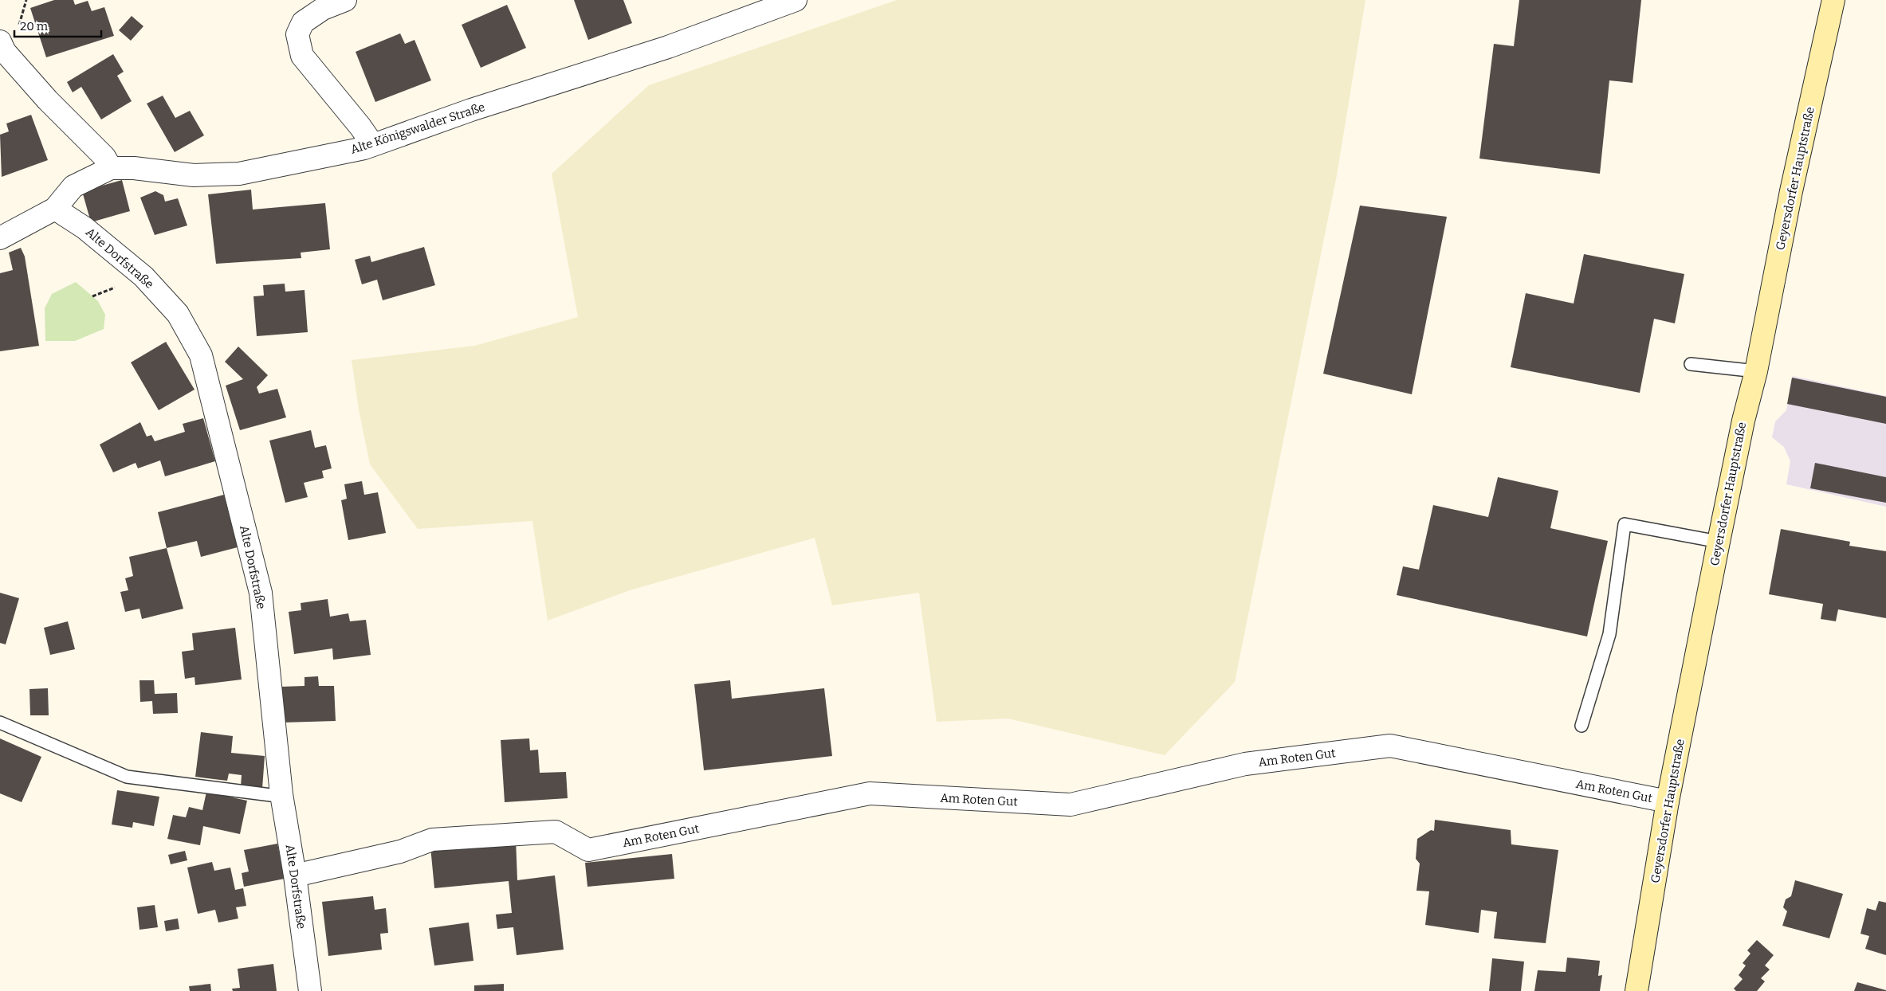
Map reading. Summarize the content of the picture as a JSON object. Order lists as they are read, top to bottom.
{
  "streets": {
    "main road": ["Geyersdorfer Hauptstraße"],
    "street": ["Alte Königswalder Straße", "Alte Dorfstraße", "Am Roten Gut"]
  },
  "crossings": [
    ["Alte Königswalder Straße", "Alte Dorfstraße"],
    ["Geyersdorfer Hauptstraße", "Am Roten Gut"],
    ["Alte Dorfstraße", "Am Roten Gut"]
  ],
  "scale_bar": "20 m"
}
